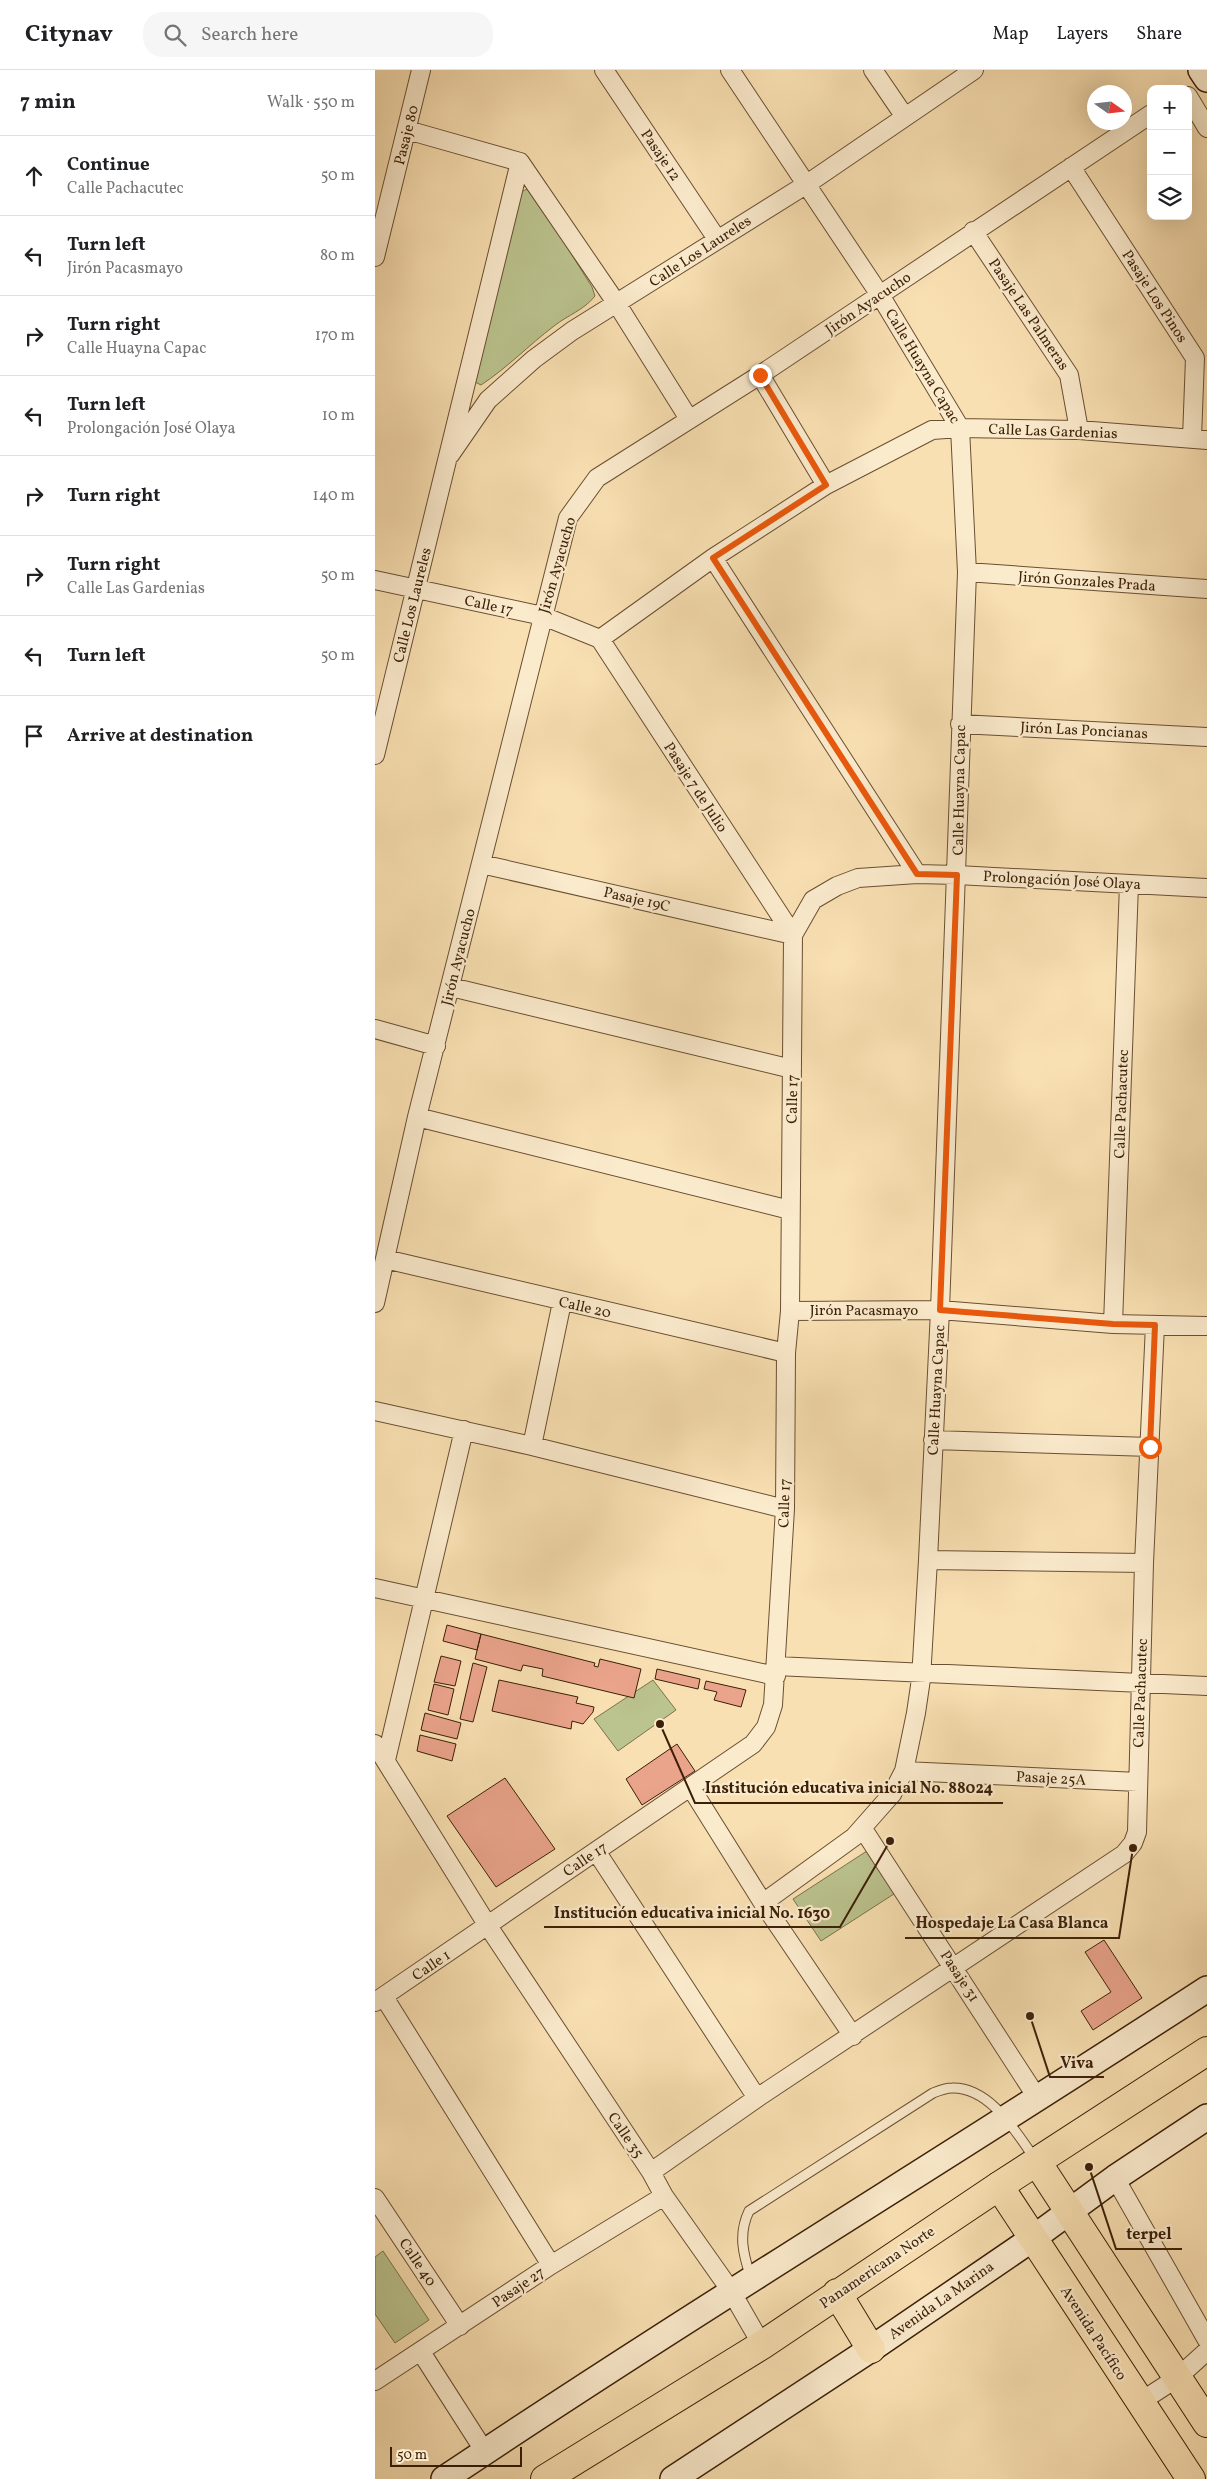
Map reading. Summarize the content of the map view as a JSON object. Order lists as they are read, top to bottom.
{
  "streets": {
    "main road": ["Panamericana Norte", "Avenida La Marina", "Avenida Pacífico"],
    "street": [
      "Pasaje 80",
      "Pasaje 12",
      "Calle Los Laureles",
      "Pasaje Los Pinos",
      "Jirón Ayacucho",
      "Pasaje Las Palmeras",
      "Calle Huayna Capac",
      "Calle Las Gardenias",
      "Jirón Gonzales Prada",
      "Calle 17",
      "Jirón Las Poncianas",
      "Pasaje 7 de Julio",
      "Prolongación José Olaya",
      "Pasaje 19C",
      "Calle Pachacutec",
      "Calle 20",
      "Jirón Pacasmayo",
      "Pasaje 25A",
      "Calle 1",
      "Pasaje 31",
      "Calle 35",
      "Calle 40",
      "Pasaje 27"
    ]
  },
  "crossings": [
    ["Pasaje 12", "Calle Los Laureles"],
    ["Calle Los Laureles", "Calle Huayna Capac"],
    ["Calle Los Laureles", "Calle 17"],
    ["Pasaje Los Pinos", "Jirón Ayacucho"],
    ["Pasaje Los Pinos", "Calle Las Gardenias"],
    ["Jirón Ayacucho", "Pasaje Las Palmeras"],
    ["Jirón Ayacucho", "Calle Huayna Capac"],
    ["Jirón Ayacucho", "Calle 17"],
    ["Jirón Ayacucho", "Pasaje 19C"],
    ["Jirón Ayacucho", "Calle 20"],
    ["Pasaje Las Palmeras", "Calle Las Gardenias"],
    ["Calle Huayna Capac", "Calle Las Gardenias"],
    ["Calle Huayna Capac", "Jirón Gonzales Prada"],
    ["Calle Huayna Capac", "Jirón Las Poncianas"],
    ["Calle Huayna Capac", "Prolongación José Olaya"],
    ["Calle Huayna Capac", "Jirón Pacasmayo"],
    ["Calle Huayna Capac", "Pasaje 25A"],
    ["Calle Huayna Capac", "Pasaje 31"],
    ["Calle Las Gardenias", "Calle 17"],
    ["Calle Las Gardenias", "Pasaje 7 de Julio"],
    ["Calle 17", "Pasaje 7 de Julio"],
    ["Calle 17", "Prolongación José Olaya"],
    ["Calle 17", "Pasaje 19C"],
    ["Calle 17", "Calle 20"],
    ["Calle 17", "Jirón Pacasmayo"],
    ["Calle 17", "Calle 1"],
    ["Calle 17", "Calle 35"],
    ["Pasaje 7 de Julio", "Prolongación José Olaya"],
    ["Pasaje 7 de Julio", "Pasaje 19C"],
    ["Prolongación José Olaya", "Pasaje 19C"],
    ["Prolongación José Olaya", "Calle Pachacutec"],
    ["Calle Pachacutec", "Jirón Pacasmayo"],
    ["Calle Pachacutec", "Pasaje 25A"],
    ["Calle Pachacutec", "Pasaje 31"],
    ["Calle Pachacutec", "Calle 35"],
    ["Calle 1", "Calle 35"],
    ["Calle 35", "Panamericana Norte"],
    ["Calle 35", "Pasaje 27"],
    ["Calle 40", "Pasaje 27"],
    ["Panamericana Norte", "Avenida Pacífico"],
    ["Avenida La Marina", "Avenida Pacífico"]
  ],
  "places": [
    "Institución educativa inicial No. 88024",
    "Institución educativa inicial No. 1630",
    "Hospedaje La Casa Blanca",
    "Viva",
    "terpel"
  ],
  "scale_bar": "50 m",
  "north": "right",
  "page": {
    "header": "Citynav",
    "search": "Search here",
    "nav": ["Map", "Layers", "Share"],
    "heading": ["7 min", "Walk · 550 m"],
    "map_buttons": ["+", "−"],
    "list": [
      ["Continue", "Calle Pachacutec", "50 m"],
      ["Turn left", "Jirón Pacasmayo", "80 m"],
      ["Turn right", "Calle Huayna Capac", "170 m"],
      ["Turn left", "Prolongación José Olaya", "10 m"],
      ["Turn right", "140 m"],
      ["Turn right", "Calle Las Gardenias", "50 m"],
      ["Turn left", "50 m"],
      "Arrive at destination"
    ],
    "scale": "50 m"
  }
}
